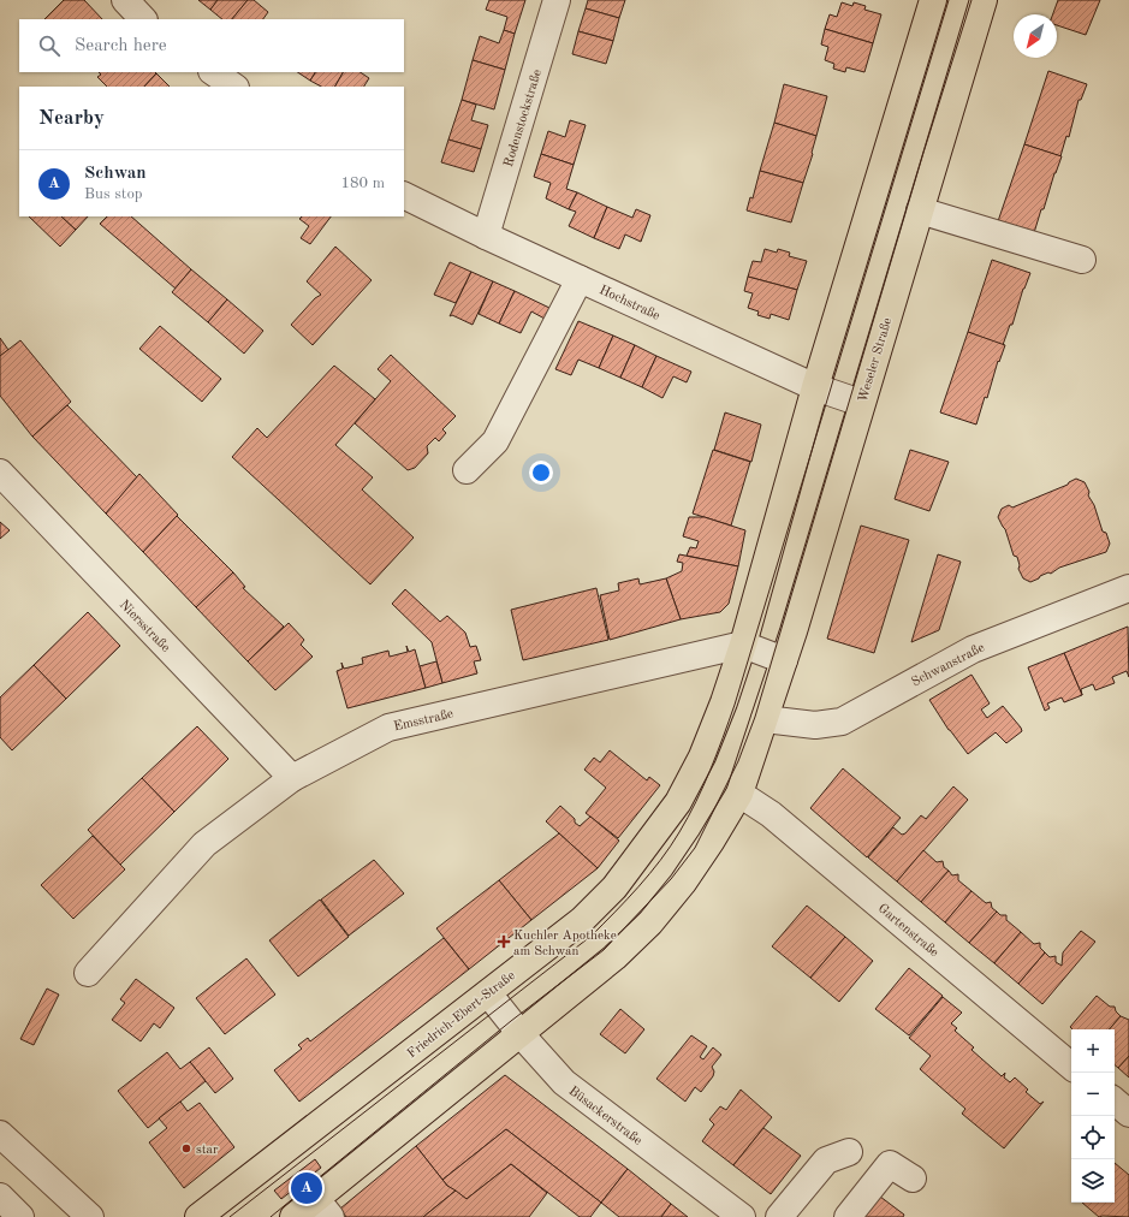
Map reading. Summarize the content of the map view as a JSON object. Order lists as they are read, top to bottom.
{
  "streets": {
    "main road": ["Weseler Straße", "Friedrich-Ebert-Straße"],
    "street": [
      "Rodenstockstraße",
      "Hochstraße",
      "Niersstraße",
      "Schwanstraße",
      "Emsstraße",
      "Gartenstraße",
      "Büsackerstraße"
    ]
  },
  "crossings": [
    ["Rodenstockstraße", "Hochstraße"],
    ["Hochstraße", "Weseler Straße"],
    ["Weseler Straße", "Schwanstraße"],
    ["Niersstraße", "Emsstraße"],
    ["Emsstraße", "Friedrich-Ebert-Straße"],
    ["Friedrich-Ebert-Straße", "Büsackerstraße"]
  ],
  "places": {
    "health": ["Kuchler Apotheke am Schwan"],
    "other": ["star"]
  },
  "north": "bottom left",
  "page": {
    "search": "Search here",
    "heading": "Nearby",
    "list": [
      {
        "mark": "A",
        "name": "Schwan",
        "note": "Bus stop",
        "value": "180 m"
      }
    ],
    "map_buttons": ["+", "−"],
    "pins": "A"
  }
}
